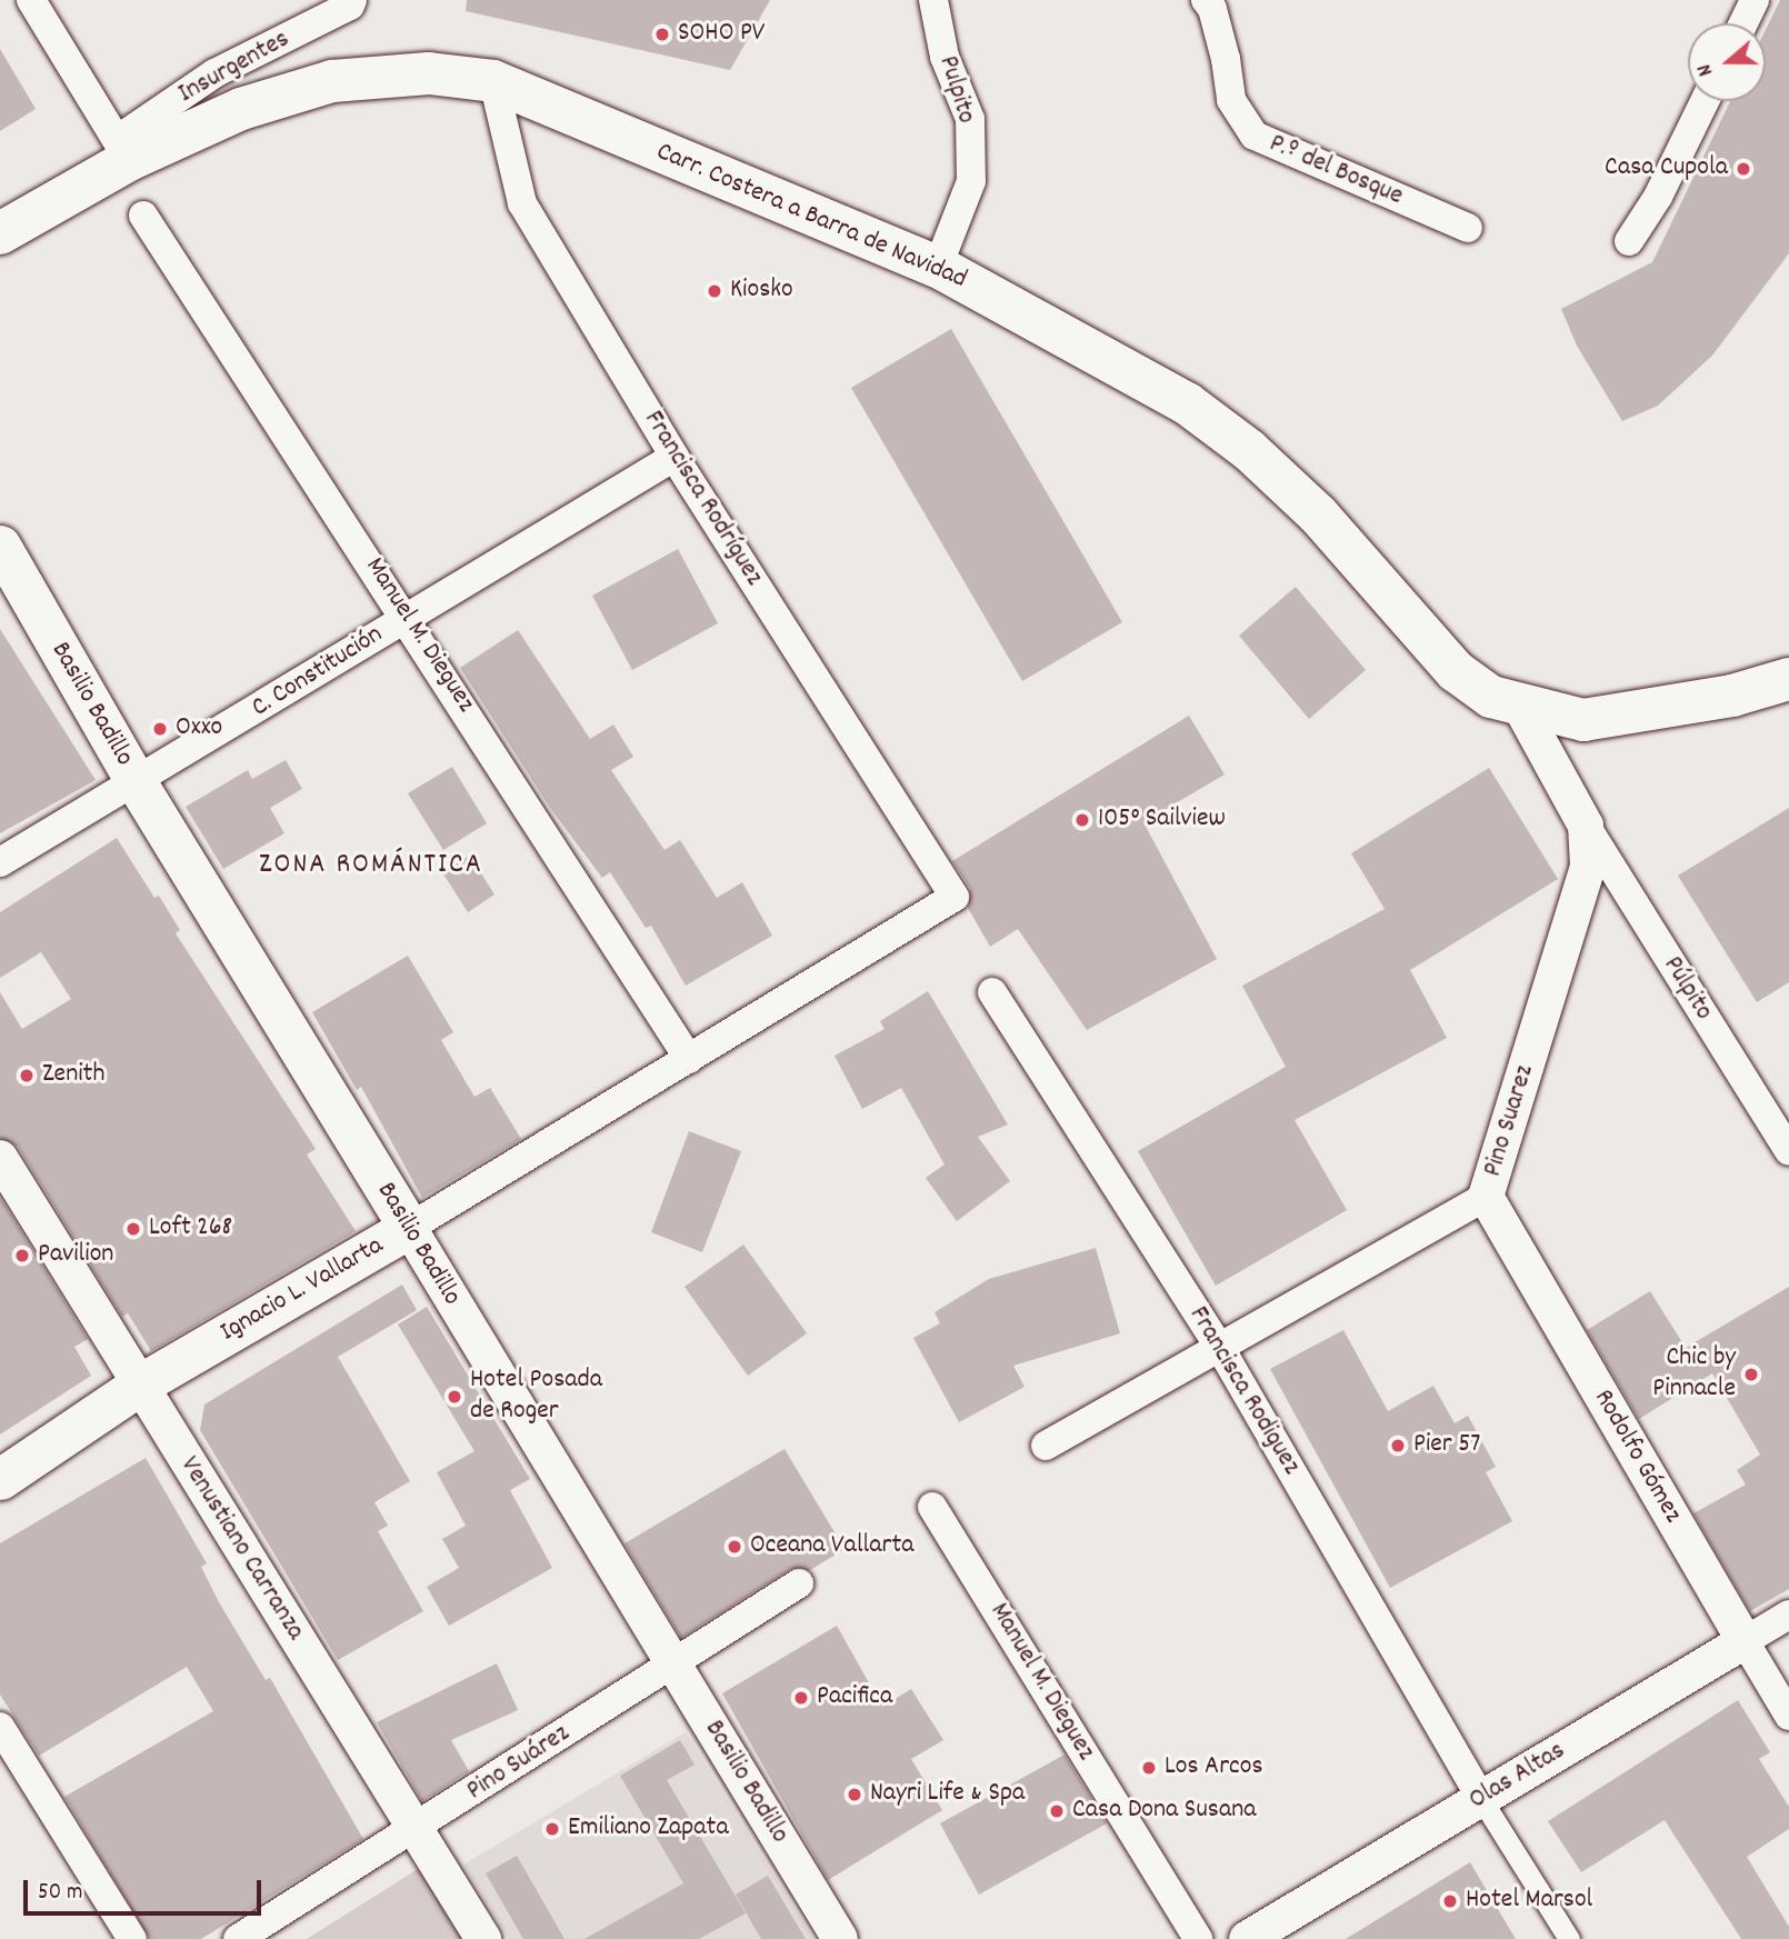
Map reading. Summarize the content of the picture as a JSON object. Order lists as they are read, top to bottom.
{
  "streets": {
    "main road": ["Carr. Costera a Barra de Navidad", "Basilio Badillo", "Ignacio L. Vallarta"],
    "street": [
      "Insurgentes",
      "Pulpito",
      "P.º del Bosque",
      "Francisca Rodríguez",
      "Manuel M. Dieguez",
      "C. Constitución",
      "Púlpito",
      "Pino Suarez",
      "Francisca Rodiguez",
      "Rodolfo Gómez",
      "Venustiano Carranza",
      "Pino Suárez",
      "Olas Altas"
    ]
  },
  "crossings": [
    ["Insurgentes", "Carr. Costera a Barra de Navidad"],
    ["Pulpito", "Carr. Costera a Barra de Navidad"],
    ["Carr. Costera a Barra de Navidad", "Francisca Rodríguez"],
    ["Carr. Costera a Barra de Navidad", "Pino Suarez"],
    ["Francisca Rodríguez", "C. Constitución"],
    ["Francisca Rodríguez", "Ignacio L. Vallarta"],
    ["Manuel M. Dieguez", "C. Constitución"],
    ["Manuel M. Dieguez", "Ignacio L. Vallarta"],
    ["C. Constitución", "Basilio Badillo"],
    ["Basilio Badillo", "Ignacio L. Vallarta"],
    ["Basilio Badillo", "Pino Suárez"],
    ["Púlpito", "Pino Suarez"],
    ["Pino Suarez", "Francisca Rodiguez"],
    ["Pino Suarez", "Rodolfo Gómez"],
    ["Ignacio L. Vallarta", "Venustiano Carranza"],
    ["Francisca Rodiguez", "Olas Altas"],
    ["Rodolfo Gómez", "Olas Altas"],
    ["Venustiano Carranza", "Pino Suárez"]
  ],
  "districts": ["ZONA ROMÁNTICA"],
  "places": [
    "SOHO PV",
    "Casa Cupola",
    "Kiosko",
    "Oxxo",
    "105° Sailview",
    "Zenith",
    "Loft 268",
    "Pavilion",
    "Chic by Pinnacle",
    "Hotel Posada de Roger",
    "Pier 57",
    "Oceana Vallarta",
    "Pacifica",
    "Los Arcos",
    "Nayri Life & Spa",
    "Casa Dona Susana",
    "Emiliano Zapata",
    "Hotel Marsol"
  ],
  "scale_bar": "50 m",
  "north": "left"
}
